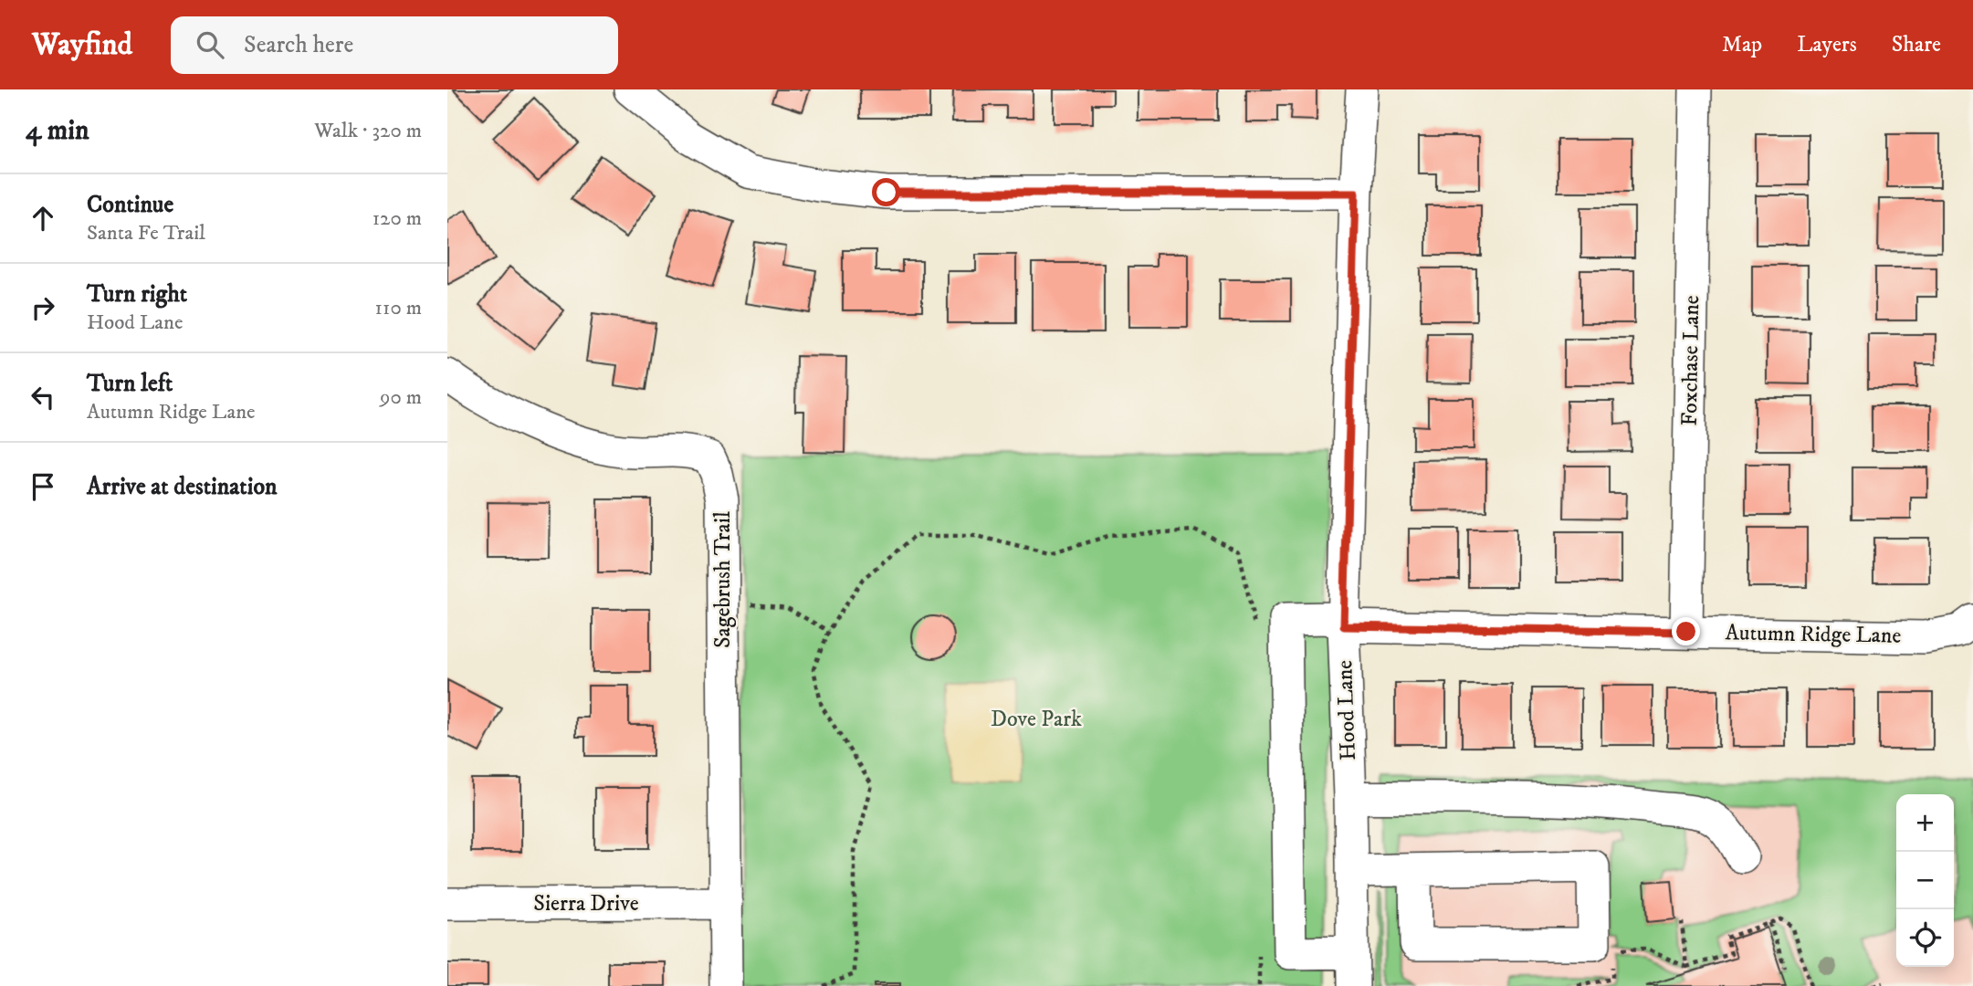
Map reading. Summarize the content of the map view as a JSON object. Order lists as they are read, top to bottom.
{
  "streets": {
    "street": [
      "Foxchase Lane",
      "Sagebrush Trail",
      "Autumn Ridge Lane",
      "Hood Lane",
      "Sierra Drive"
    ]
  },
  "crossings": [
    ["Foxchase Lane", "Autumn Ridge Lane"],
    ["Sagebrush Trail", "Sierra Drive"],
    ["Autumn Ridge Lane", "Hood Lane"]
  ],
  "parks": ["Dove Park"],
  "page": {
    "header": "Wayfind",
    "search": "Search here",
    "nav": ["Map", "Layers", "Share"],
    "heading": ["4 min", "Walk · 320 m"],
    "list": [
      ["Continue", "Santa Fe Trail", "120 m"],
      ["Turn right", "Hood Lane", "110 m"],
      ["Turn left", "Autumn Ridge Lane", "90 m"],
      "Arrive at destination"
    ],
    "map_buttons": ["+", "−"]
  }
}
